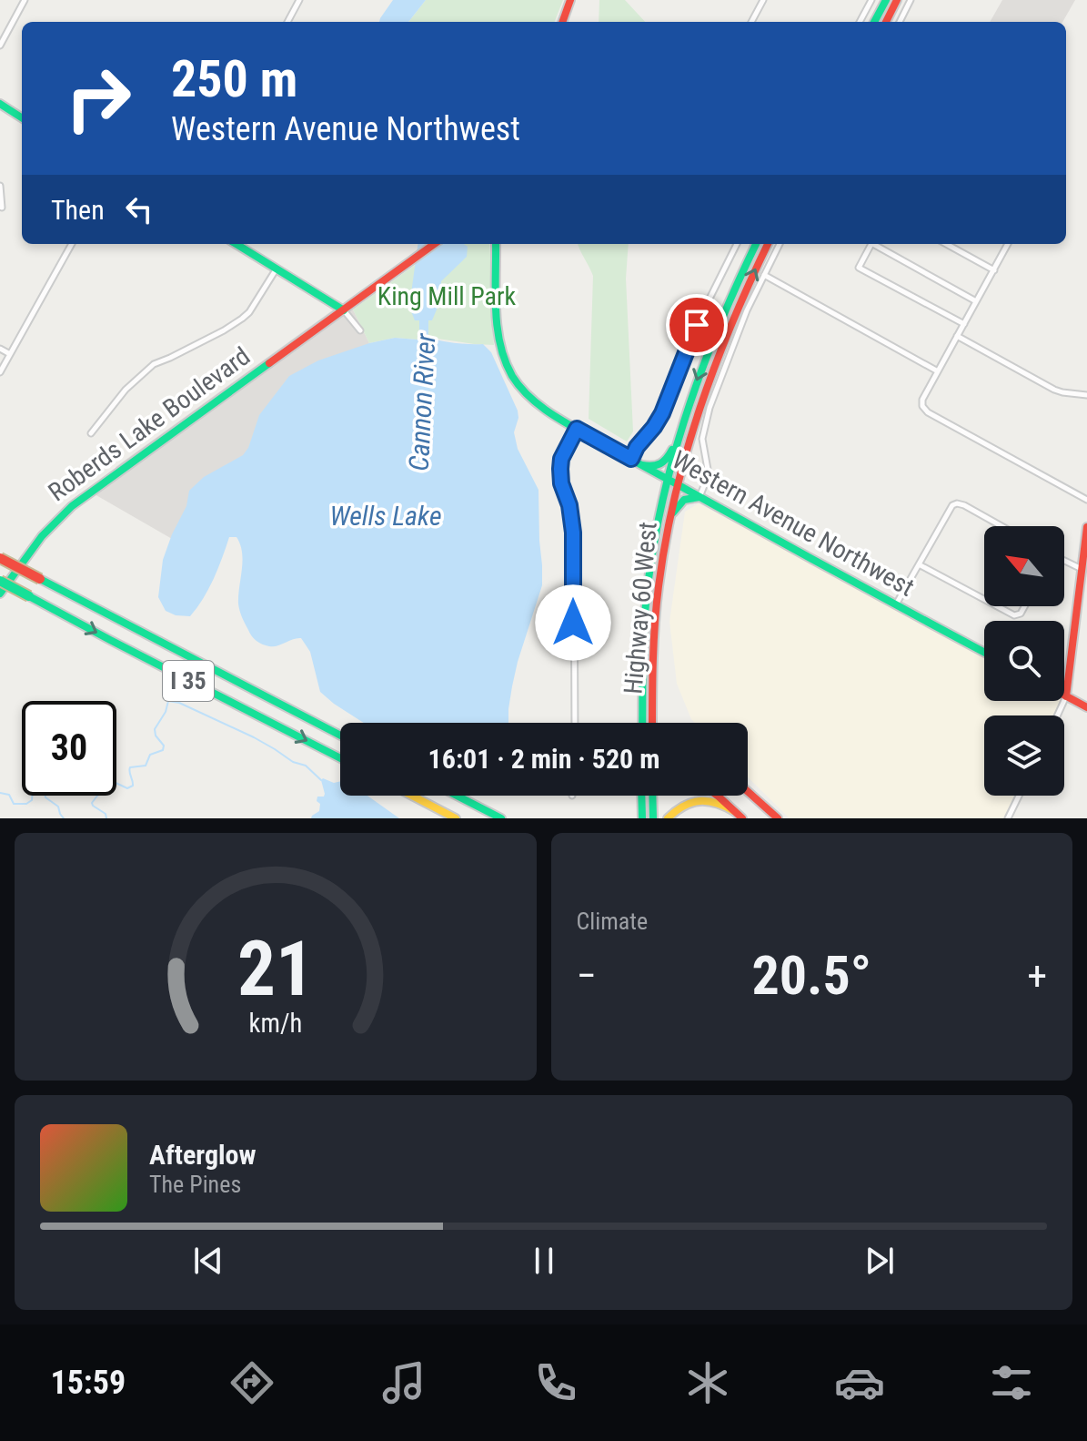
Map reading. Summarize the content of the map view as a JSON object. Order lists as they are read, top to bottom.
{
  "streets": {
    "main road": [
      "Roberds Lake Boulevard",
      "Western Avenue Northwest",
      "Highway 60 West",
      "I 35"
    ]
  },
  "crossings": [
    ["Western Avenue Northwest", "Highway 60 West"]
  ],
  "water": ["Cannon River", "Wells Lake"],
  "parks": ["King Mill Park"],
  "north": "top left",
  "page": {
    "turn": ["250 m", "Western Avenue Northwest"],
    "then": "Then",
    "limit": "30",
    "trip": "16:01 · 2 min · 520 m",
    "tile": "Climate",
    "heat": ["−", "20.5°", "+"],
    "song": ["Afterglow", "The Pines"],
    "tabs": "15:59",
    "gauge": ["21", "km/h"]
  }
}
